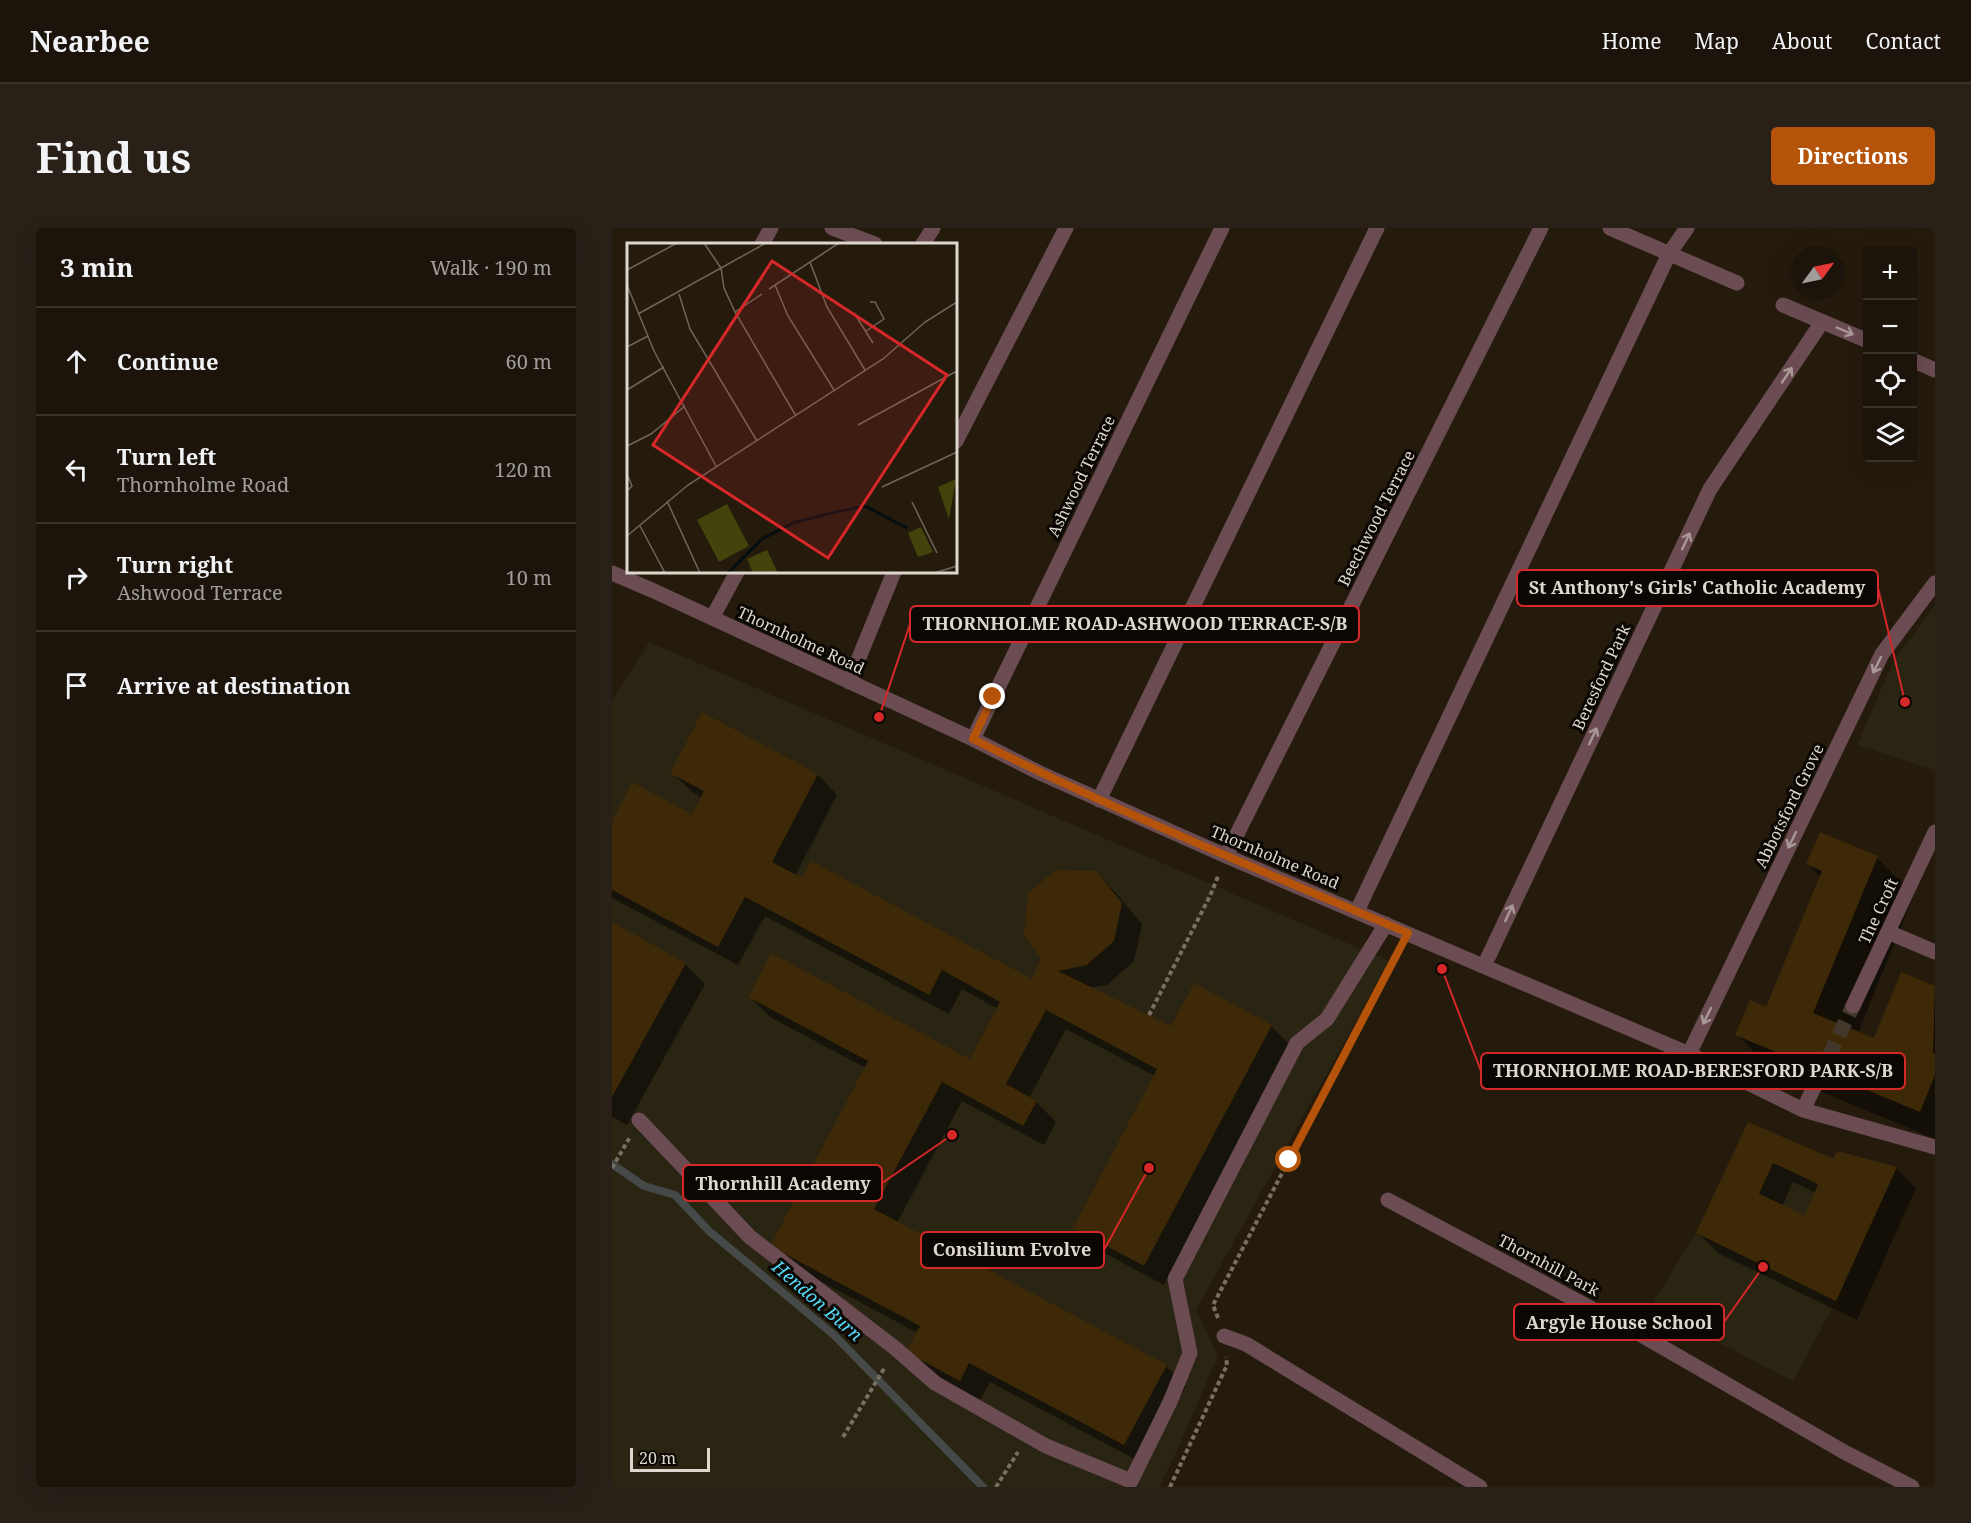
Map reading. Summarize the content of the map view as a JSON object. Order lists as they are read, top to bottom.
{
  "streets": {
    "street": [
      "Ashwood Terrace",
      "Beechwood Terrace",
      "Thornholme Road",
      "Beresford Park",
      "Abbotsford Grove",
      "The Croft",
      "Thornhill Park"
    ]
  },
  "crossings": [
    ["Ashwood Terrace", "Thornholme Road"],
    ["Beechwood Terrace", "Thornholme Road"],
    ["Thornholme Road", "Beresford Park"],
    ["Thornholme Road", "Abbotsford Grove"]
  ],
  "one_way": ["Beresford Park", "Abbotsford Grove"],
  "water": ["Hendon Burn"],
  "places": [
    "St Anthony's Girls' Catholic Academy",
    "THORNHOLME ROAD-ASHWOOD TERRACE-S/B",
    "THORNHOLME ROAD-BERESFORD PARK-S/B",
    "Thornhill Academy",
    "Consilium Evolve",
    "Argyle House School"
  ],
  "scale_bar": "20 m",
  "north": "top right",
  "page": {
    "header": "Nearbee",
    "nav": [
      "Home",
      "Map",
      "About",
      "Contact"
    ],
    "buttons": "Directions",
    "title": "Find us",
    "heading": ["3 min", "Walk · 190 m"],
    "map_buttons": ["+", "−"],
    "list": [
      ["Continue", "60 m"],
      ["Turn left", "Thornholme Road", "120 m"],
      ["Turn right", "Ashwood Terrace", "10 m"],
      "Arrive at destination"
    ],
    "scale": "20 m"
  }
}
